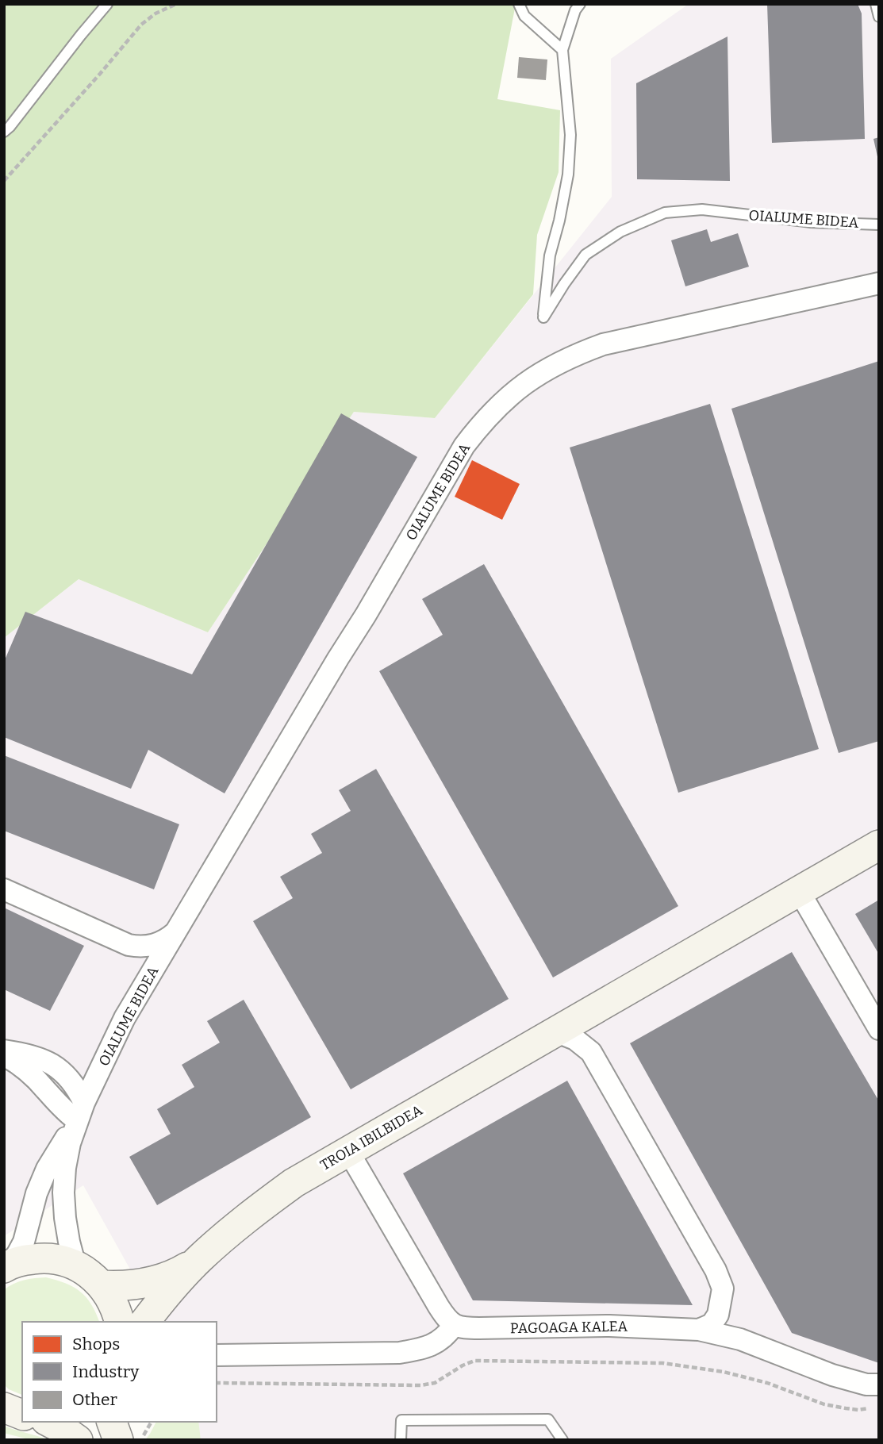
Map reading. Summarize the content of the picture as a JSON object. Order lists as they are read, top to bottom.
{
  "streets": {
    "street": ["OIALUME BIDEA", "TROIA IBILBIDEA", "PAGOAGA KALEA"]
  },
  "legend": ["Shops", "Industry", "Other"]
}
